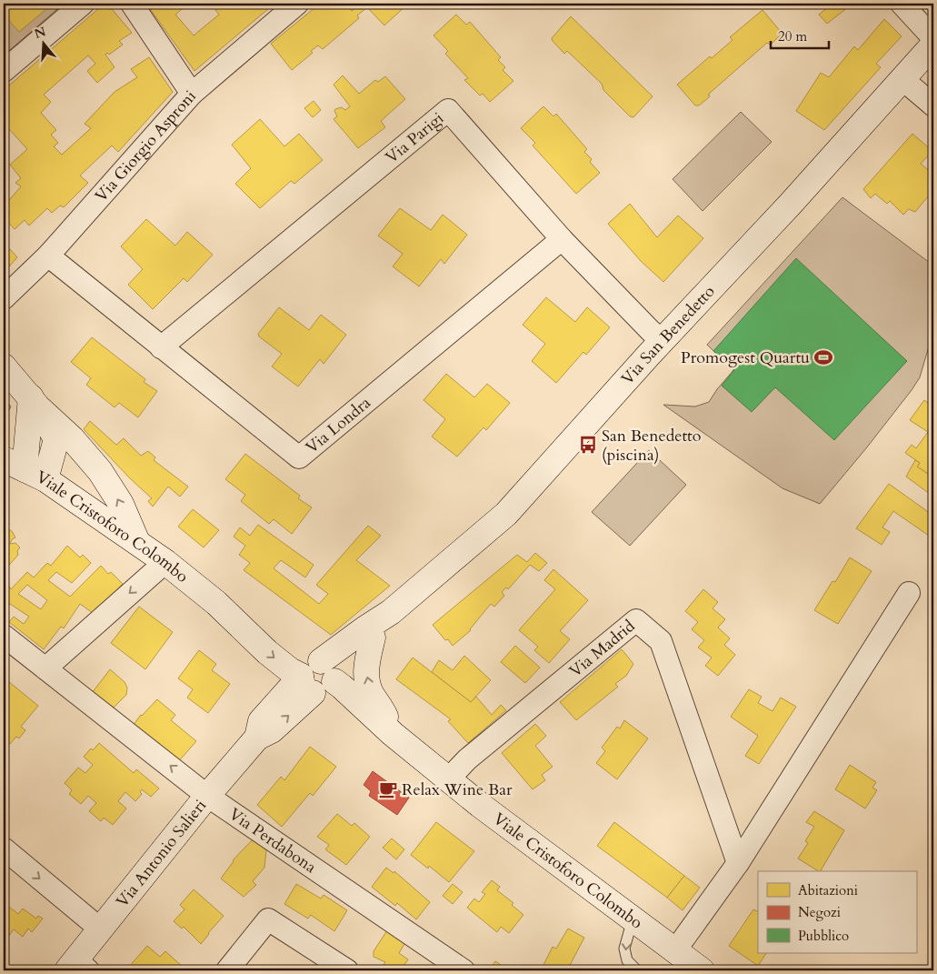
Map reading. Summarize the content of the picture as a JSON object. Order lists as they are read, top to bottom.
{
  "streets": {
    "main road": ["Via San Benedetto", "Viale Cristoforo Colombo", "Via Antonio Salieri"],
    "street": [
      "Via Parigi",
      "Via Giorgio Asproni",
      "Via Londra",
      "Via Madrid",
      "Via Perdabona"
    ]
  },
  "crossings": [
    ["Via Parigi", "Via San Benedetto"],
    ["Via Parigi", "Via Londra"],
    ["Via Giorgio Asproni", "Via Londra"],
    ["Via San Benedetto", "Viale Cristoforo Colombo"],
    ["Via San Benedetto", "Via Antonio Salieri"],
    ["Viale Cristoforo Colombo", "Via Madrid"],
    ["Viale Cristoforo Colombo", "Via Antonio Salieri"],
    ["Via Perdabona", "Via Antonio Salieri"]
  ],
  "places": {
    "sports": ["Promogest Quartu"],
    "bus stop": ["San Benedetto (piscina)"],
    "cafe": ["Relax Wine Bar"]
  },
  "legend": ["Abitazioni", "Negozi", "Pubblico"],
  "scale_bar": "20 m",
  "north": "top"
}
